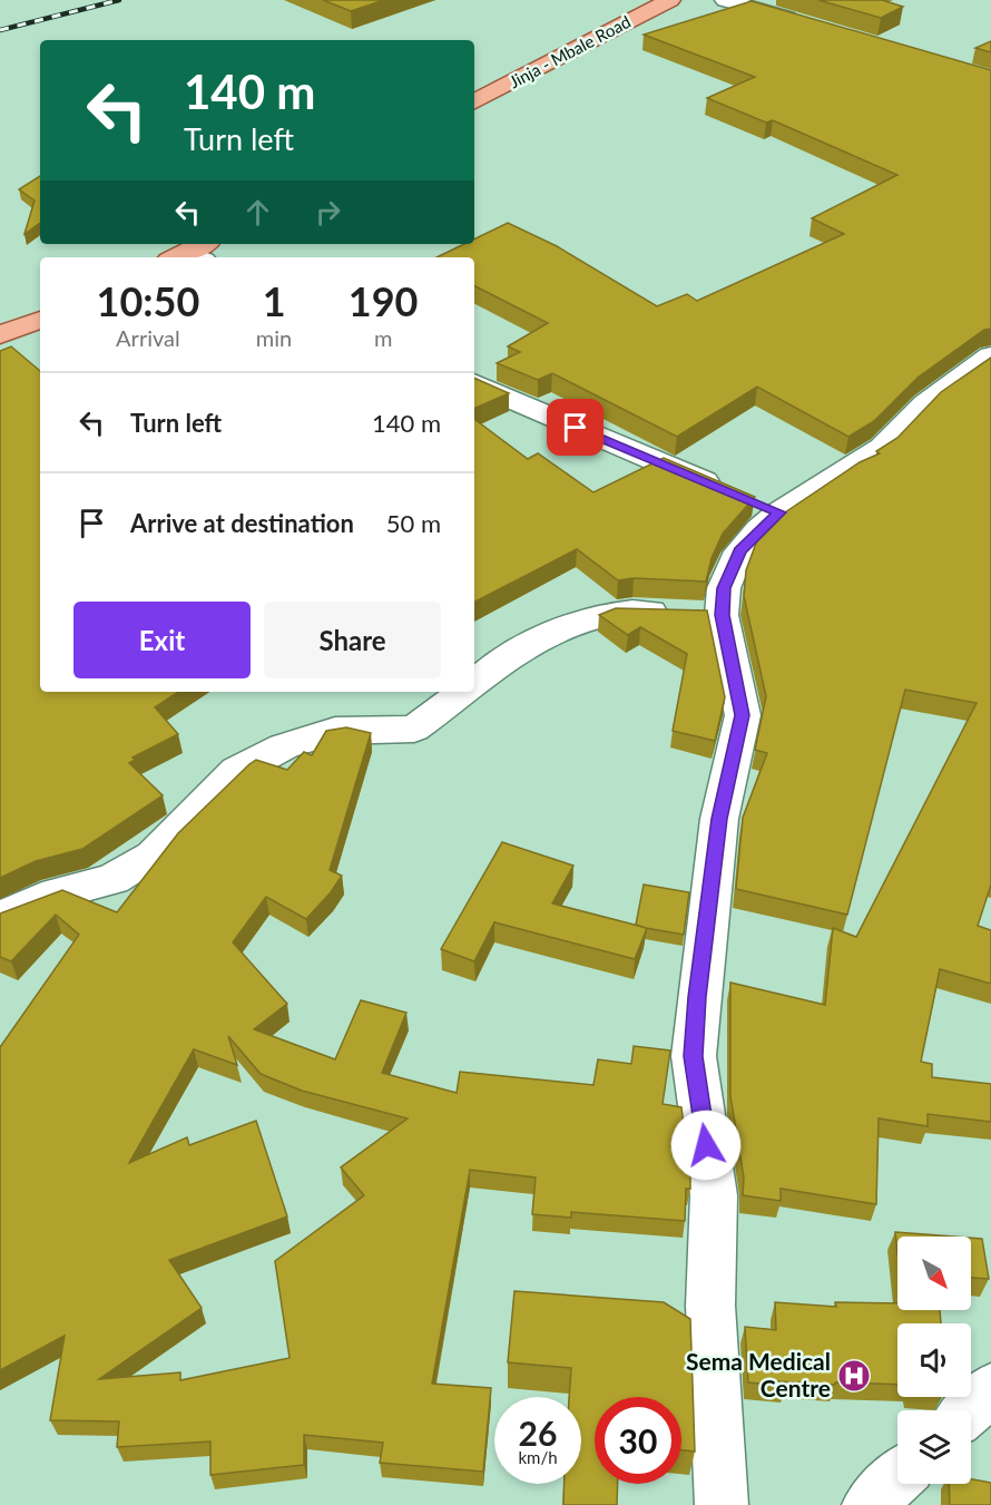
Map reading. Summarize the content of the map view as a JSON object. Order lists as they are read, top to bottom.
{
  "streets": {
    "main road": ["Jinja - Mbale Road"]
  },
  "places": {
    "hospital": ["Sema Medical Centre"]
  },
  "north": "bottom right",
  "page": {
    "turn": ["140 m", "Turn left"],
    "eta": [
      "10:50",
      "Arrival",
      "1",
      "min",
      "190",
      "m"
    ],
    "list": [
      {
        "name": "Turn left",
        "value": "140 m"
      },
      {
        "name": "Arrive at destination",
        "value": "50 m"
      }
    ],
    "buttons": ["Exit", "Share"],
    "speed": "26 km/h",
    "limit": "30"
  }
}
